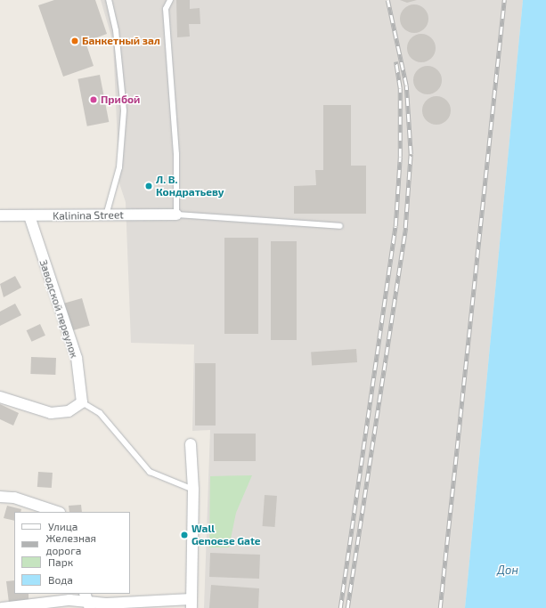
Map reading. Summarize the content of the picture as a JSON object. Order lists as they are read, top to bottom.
{
  "streets": {
    "street": ["Kalinina Street", "Заводской переулок"]
  },
  "crossings": [
    ["Kalinina Street", "Заводской переулок"]
  ],
  "water": ["Дон"],
  "places": [
    "Банкетный зал",
    "Прибой",
    "Л. В. Кондратьеву",
    "Wall Genoese Gate"
  ],
  "legend": [
    "Улица",
    "Железная дорога",
    "Парк",
    "Вода"
  ]
}
